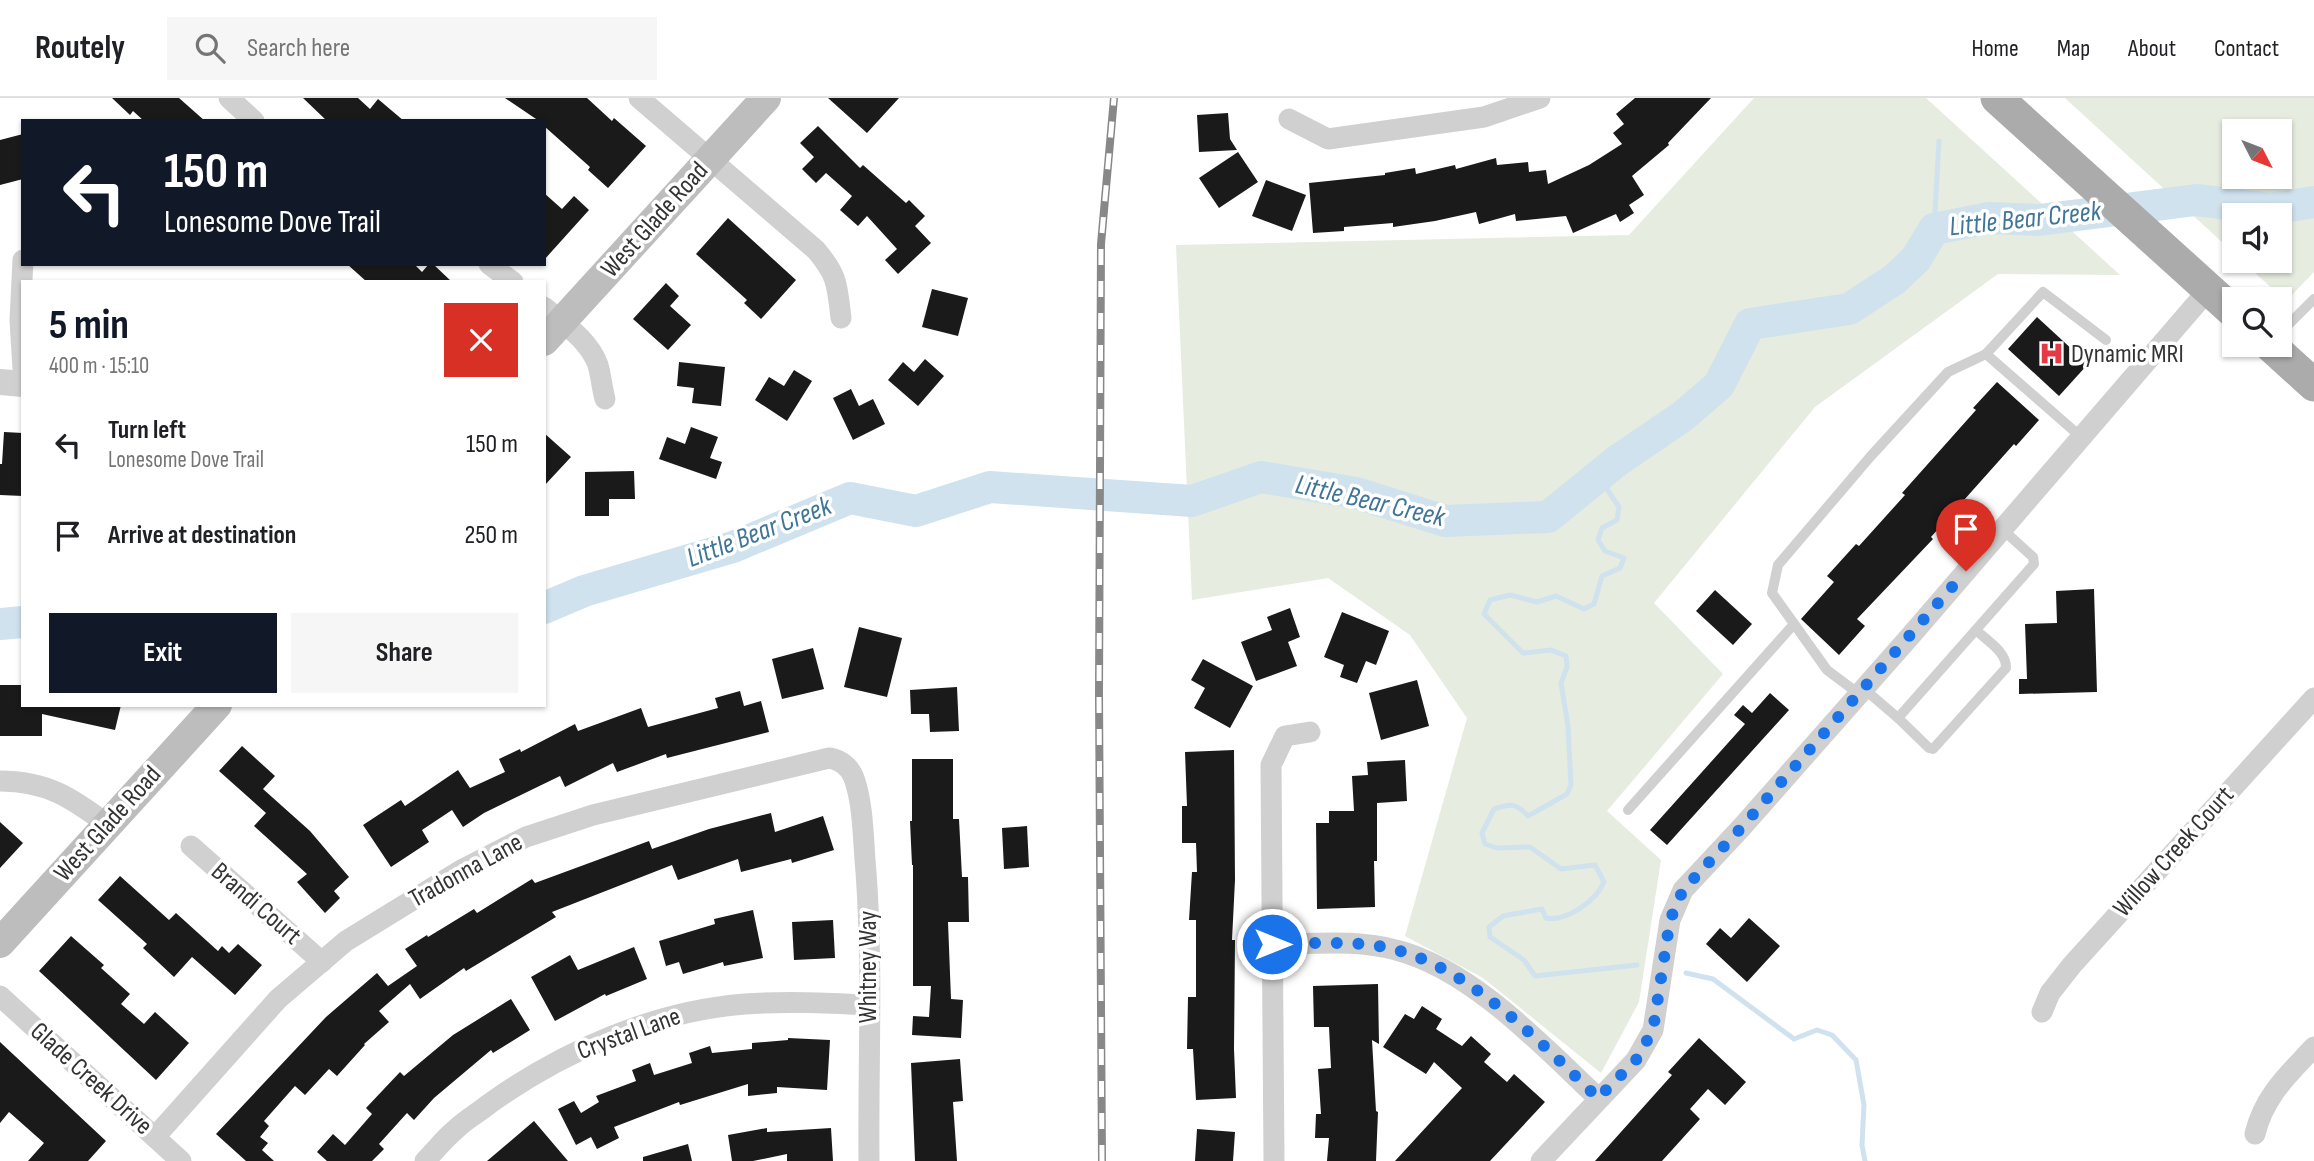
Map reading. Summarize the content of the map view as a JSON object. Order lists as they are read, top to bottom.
{
  "streets": {
    "main road": ["West Glade Road"],
    "street": [
      "Willow Creek Court",
      "Tradonna Lane",
      "Brandi Court",
      "Whitney Way",
      "Crystal Lane",
      "Glade Creek Drive"
    ]
  },
  "crossings": [
    ["Tradonna Lane", "Brandi Court"],
    ["Tradonna Lane", "Whitney Way"],
    ["Tradonna Lane", "Glade Creek Drive"],
    ["Whitney Way", "Crystal Lane"]
  ],
  "water": ["Little Bear Creek"],
  "places": {
    "hospital": ["Dynamic MRI"]
  },
  "north": "bottom right",
  "page": {
    "header": "Routely",
    "search": "Search here",
    "nav": [
      "Home",
      "Map",
      "About",
      "Contact"
    ],
    "turn": ["150 m", "Lonesome Dove Trail"],
    "heading": ["5 min", "400 m · 15:10"],
    "list": [
      {
        "name": "Turn left",
        "note": "Lonesome Dove Trail",
        "value": "150 m"
      },
      {
        "name": "Arrive at destination",
        "value": "250 m"
      }
    ],
    "buttons": ["Exit", "Share"]
  }
}
